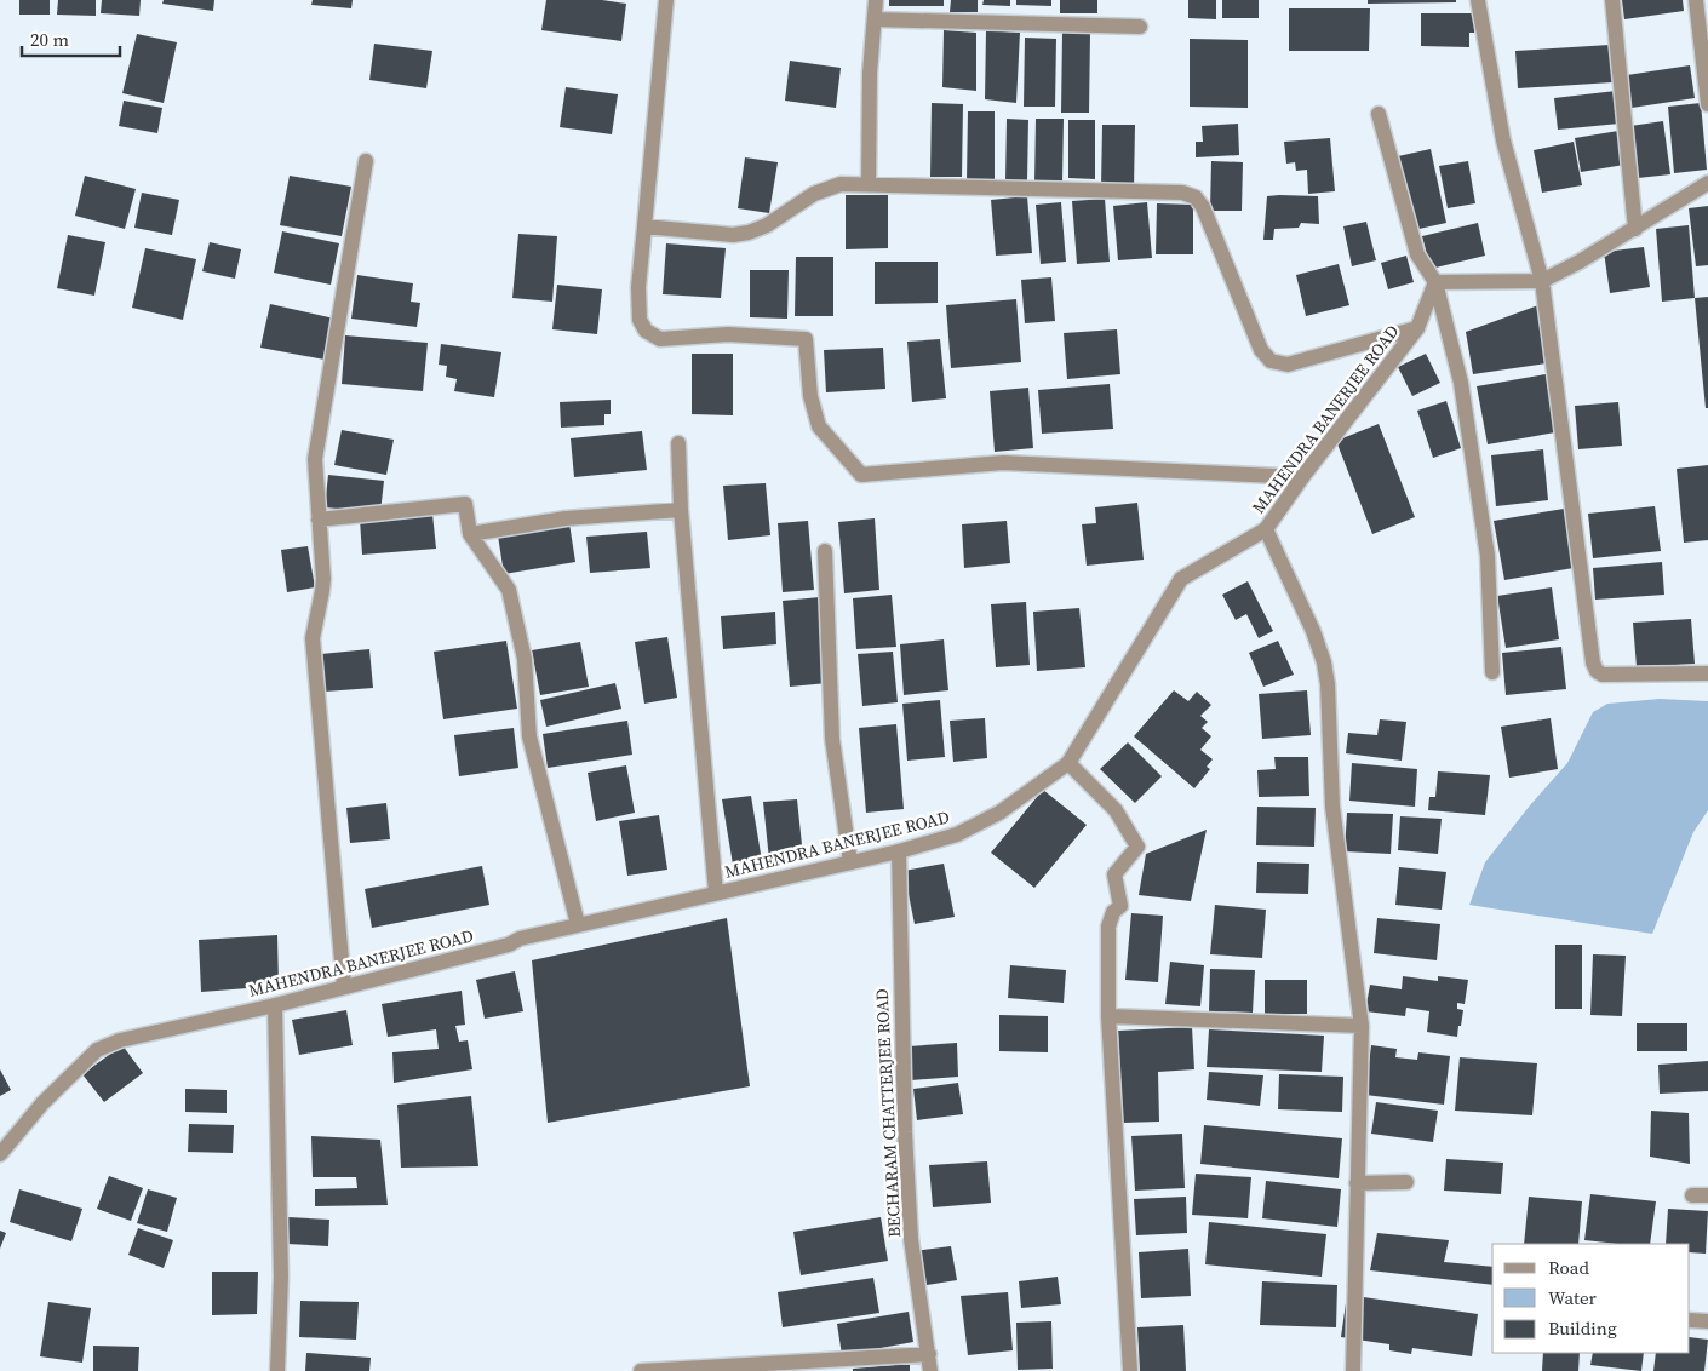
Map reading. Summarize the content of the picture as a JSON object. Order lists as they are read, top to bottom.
{
  "streets": {
    "street": ["MAHENDRA BANERJEE ROAD", "BECHARAM CHATTERJEE ROAD"]
  },
  "crossings": [
    ["MAHENDRA BANERJEE ROAD", "BECHARAM CHATTERJEE ROAD"]
  ],
  "legend": ["Road", "Water", "Building"],
  "scale_bar": "20 m"
}
